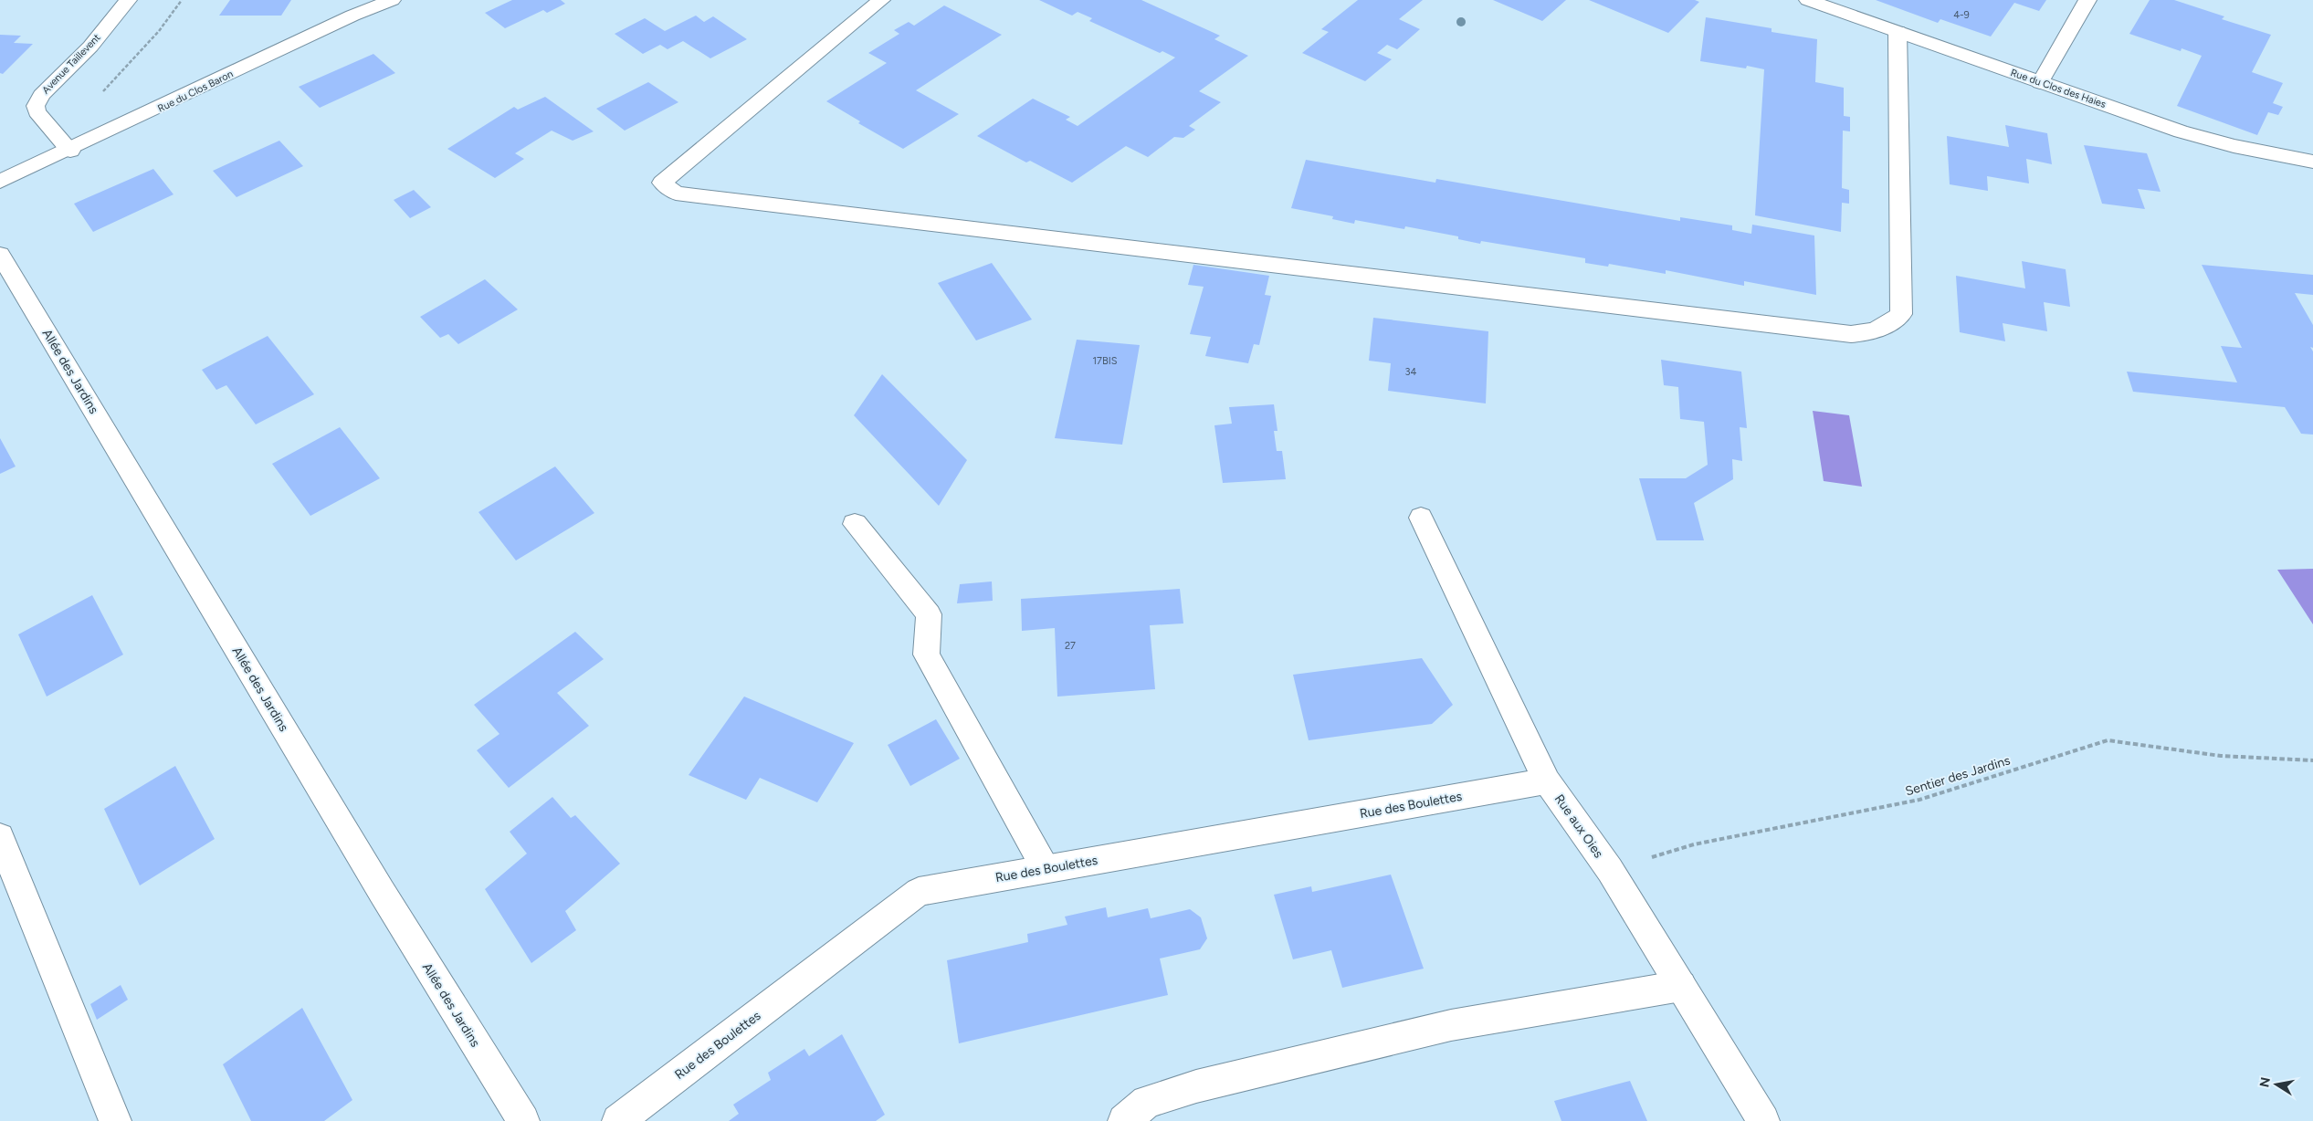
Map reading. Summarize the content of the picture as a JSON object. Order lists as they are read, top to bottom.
{
  "streets": {
    "street": [
      "Avenue Taillevent",
      "Rue du Clos des Haies",
      "Rue du Clos Baron",
      "Allée des Jardins",
      "Rue des Boulettes",
      "Rue aux Oies"
    ],
    "path": ["Sentier des Jardins"]
  },
  "crossings": [
    ["Avenue Taillevent", "Rue du Clos Baron"],
    ["Sentier des Jardins", "Rue aux Oies"],
    ["Rue des Boulettes", "Rue aux Oies"]
  ],
  "house_numbers": [
    "4-9",
    "17BIS",
    "34",
    "27"
  ],
  "north": "left"
}
